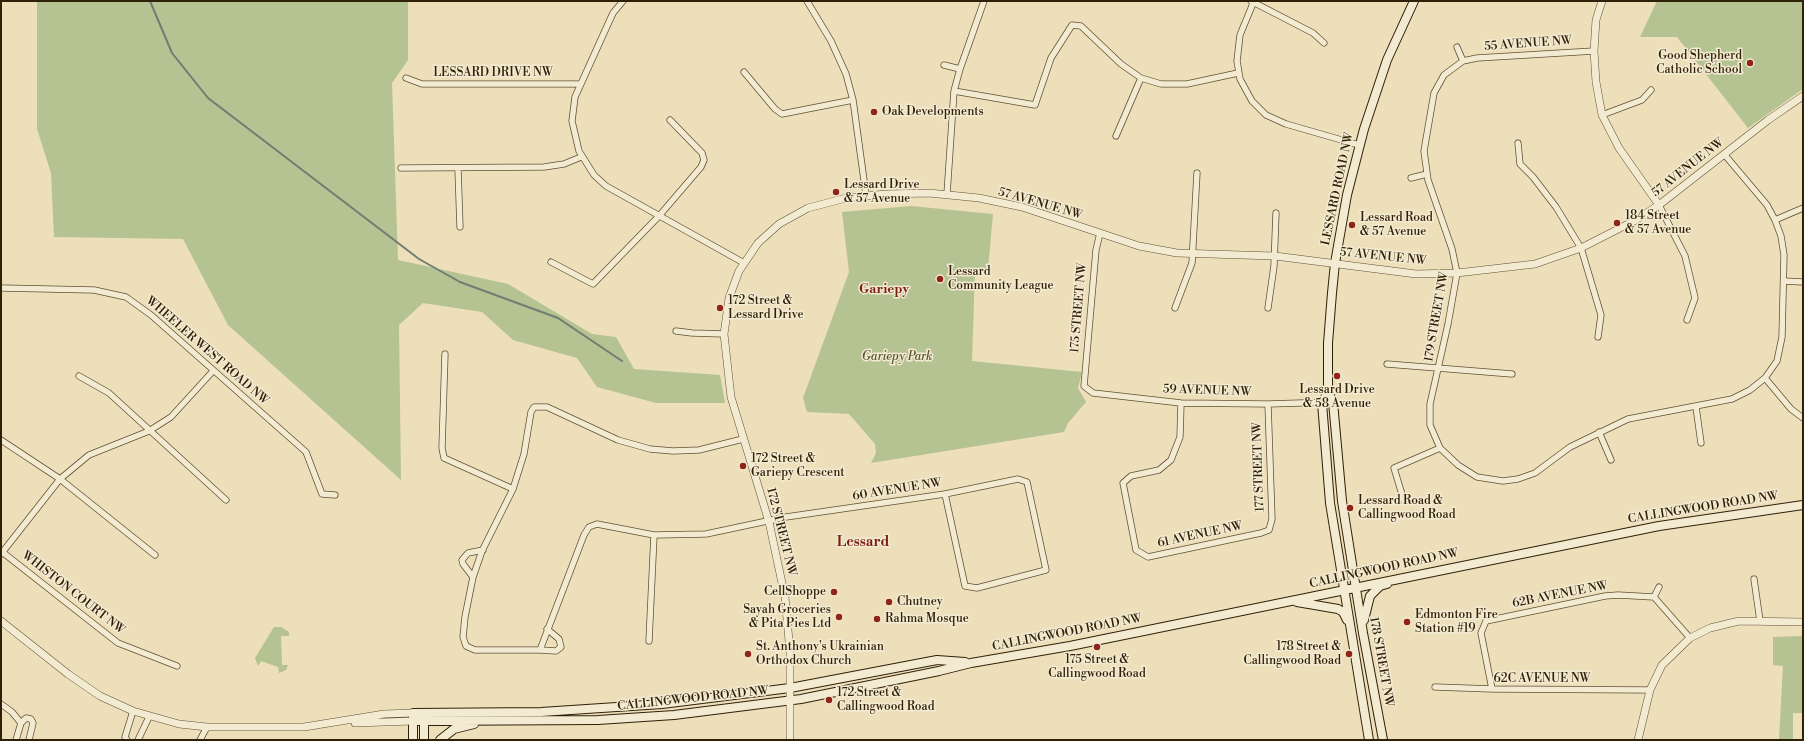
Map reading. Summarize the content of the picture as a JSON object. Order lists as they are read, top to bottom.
{
  "streets": {
    "main road": ["LESSARD ROAD NW", "CALLINGWOOD ROAD NW", "178 STREET NW"],
    "street": [
      "55 AVENUE NW",
      "LESSARD DRIVE NW",
      "57 AVENUE NW",
      "175 STREET NW",
      "179 STREET NW",
      "WHEELER WEST ROAD NW",
      "59 AVENUE NW",
      "177 STREET NW",
      "60 AVENUE NW",
      "172 STREET NW",
      "61 AVENUE NW",
      "WHISTON COURT NW",
      "62B AVENUE NW",
      "62C AVENUE NW"
    ]
  },
  "crossings": [
    ["55 AVENUE NW", "179 STREET NW"],
    ["57 AVENUE NW", "LESSARD ROAD NW"],
    ["57 AVENUE NW", "175 STREET NW"],
    ["57 AVENUE NW", "179 STREET NW"],
    ["57 AVENUE NW", "172 STREET NW"],
    ["LESSARD ROAD NW", "59 AVENUE NW"],
    ["LESSARD ROAD NW", "CALLINGWOOD ROAD NW"],
    ["LESSARD ROAD NW", "178 STREET NW"],
    ["175 STREET NW", "59 AVENUE NW"],
    ["59 AVENUE NW", "177 STREET NW"],
    ["59 AVENUE NW", "61 AVENUE NW"],
    ["177 STREET NW", "61 AVENUE NW"],
    ["60 AVENUE NW", "172 STREET NW"],
    ["CALLINGWOOD ROAD NW", "172 STREET NW"],
    ["CALLINGWOOD ROAD NW", "178 STREET NW"],
    ["62B AVENUE NW", "62C AVENUE NW"]
  ],
  "districts": ["Gariepy", "Lessard"],
  "parks": ["Gariepy Park"],
  "places": [
    "Good Shepherd Catholic School",
    "Oak Developments",
    "Lessard Drive & 57 Avenue",
    "184 Street & 57 Avenue",
    "Lessard Road & 57 Avenue",
    "Lessard Community League",
    "172 Street & Lessard Drive",
    "Lessard Drive & 58 Avenue",
    "172 Street & Gariepy Crescent",
    "Lessard Road & Callingwood Road",
    "CellShoppe",
    "Chutney",
    "Sayah Groceries & Pita Pies Ltd",
    "Rahma Mosque",
    "Edmonton Fire Station #19",
    "175 Street & Callingwood Road",
    "St. Anthony's Ukrainian Orthodox Church",
    "178 Street & Callingwood Road",
    "172 Street & Callingwood Road"
  ]
}
